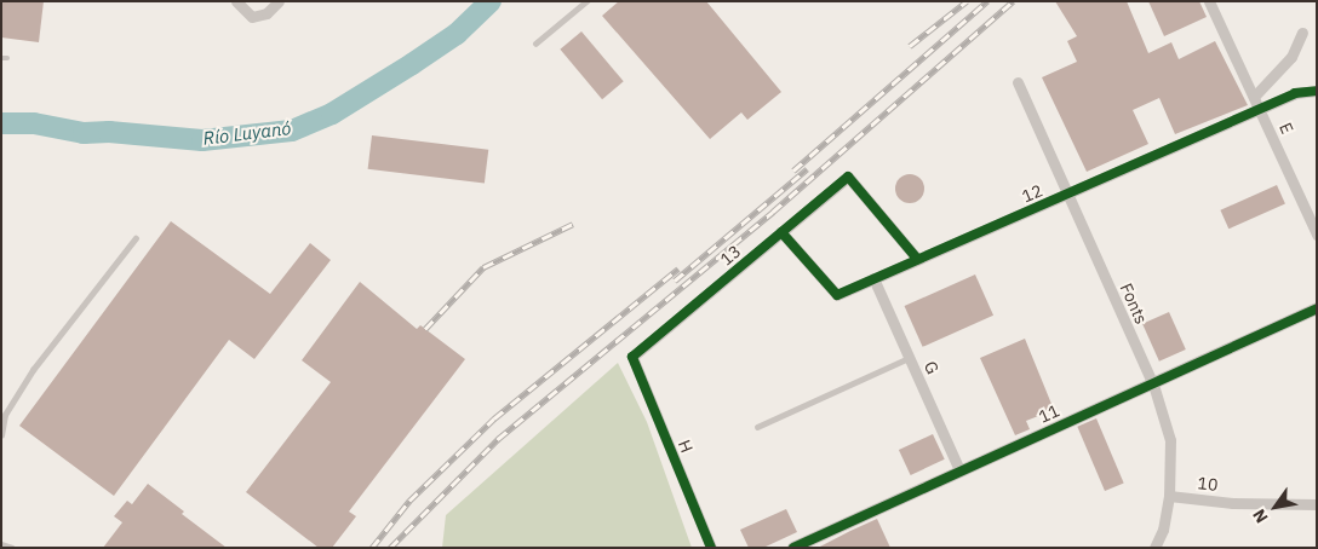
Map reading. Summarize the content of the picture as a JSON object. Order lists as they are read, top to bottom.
{
  "streets": {
    "street": [
      "E",
      "12",
      "13",
      "Fonts",
      "G",
      "11",
      "H",
      "10"
    ]
  },
  "crossings": [
    ["E", "12"],
    ["12", "13"],
    ["12", "Fonts"],
    ["12", "G"],
    ["13", "H"],
    ["Fonts", "11"],
    ["Fonts", "10"],
    ["G", "11"]
  ],
  "water": ["Río Luyanó"],
  "north": "bottom left"
}
